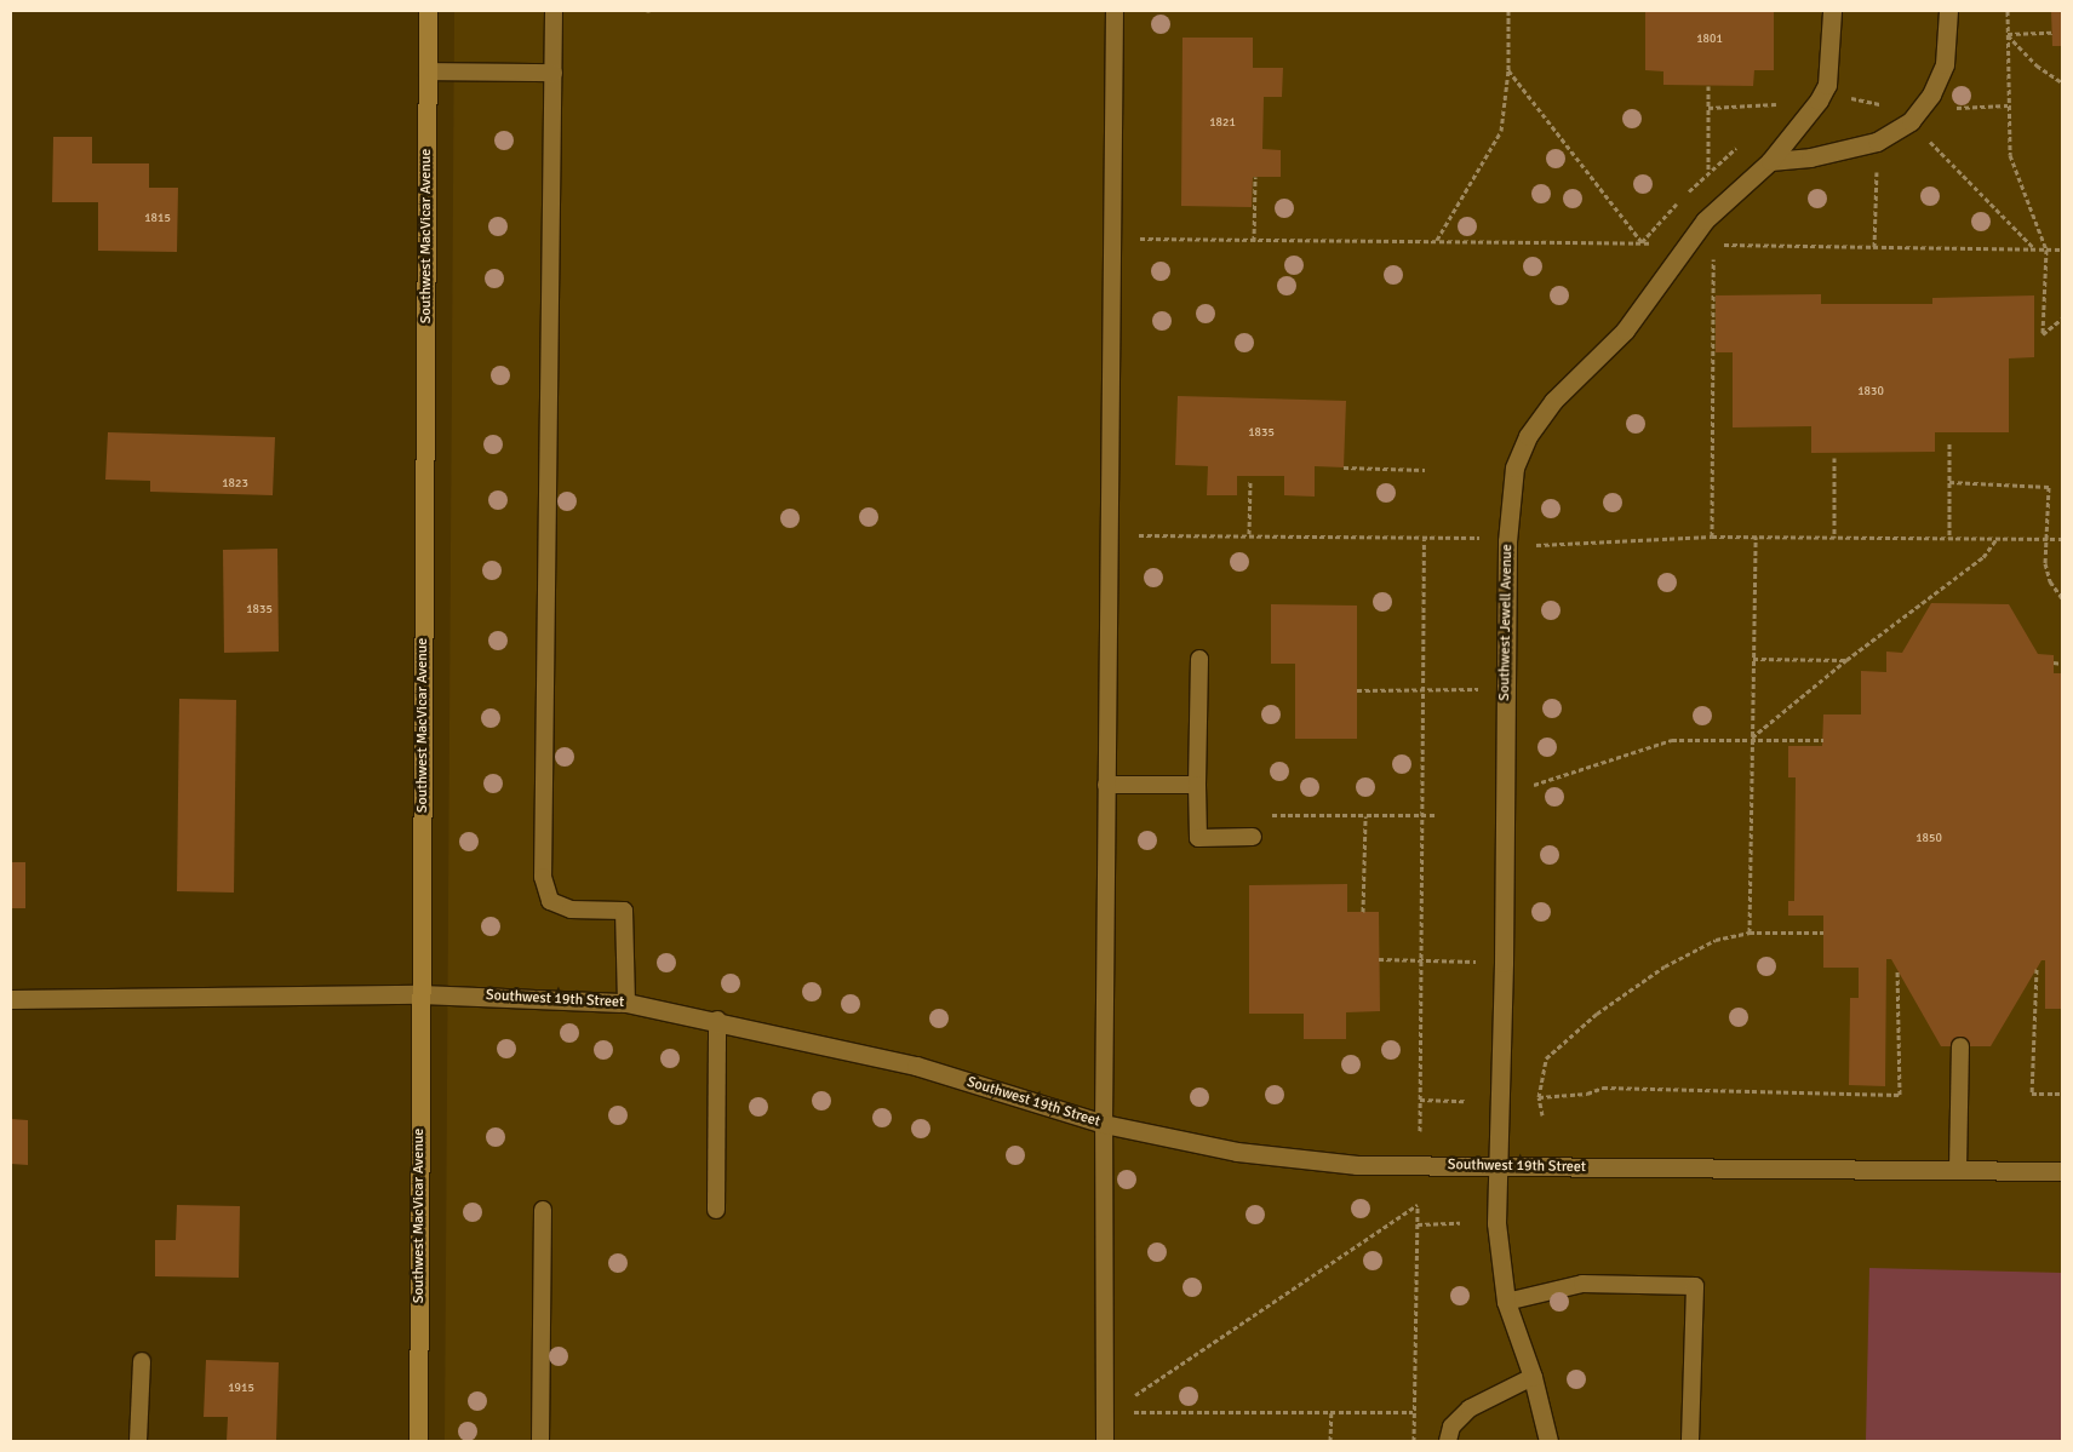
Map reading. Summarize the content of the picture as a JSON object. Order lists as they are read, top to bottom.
{
  "streets": {
    "street": ["Southwest MacVicar Avenue", "Southwest Jewell Avenue", "Southwest 19th Street"]
  },
  "crossings": [
    ["Southwest MacVicar Avenue", "Southwest 19th Street"],
    ["Southwest Jewell Avenue", "Southwest 19th Street"]
  ],
  "house_numbers": [
    "1801",
    "1821",
    "1815",
    "1830",
    "1835",
    "1823",
    "1835",
    "1850",
    "1915"
  ]
}
